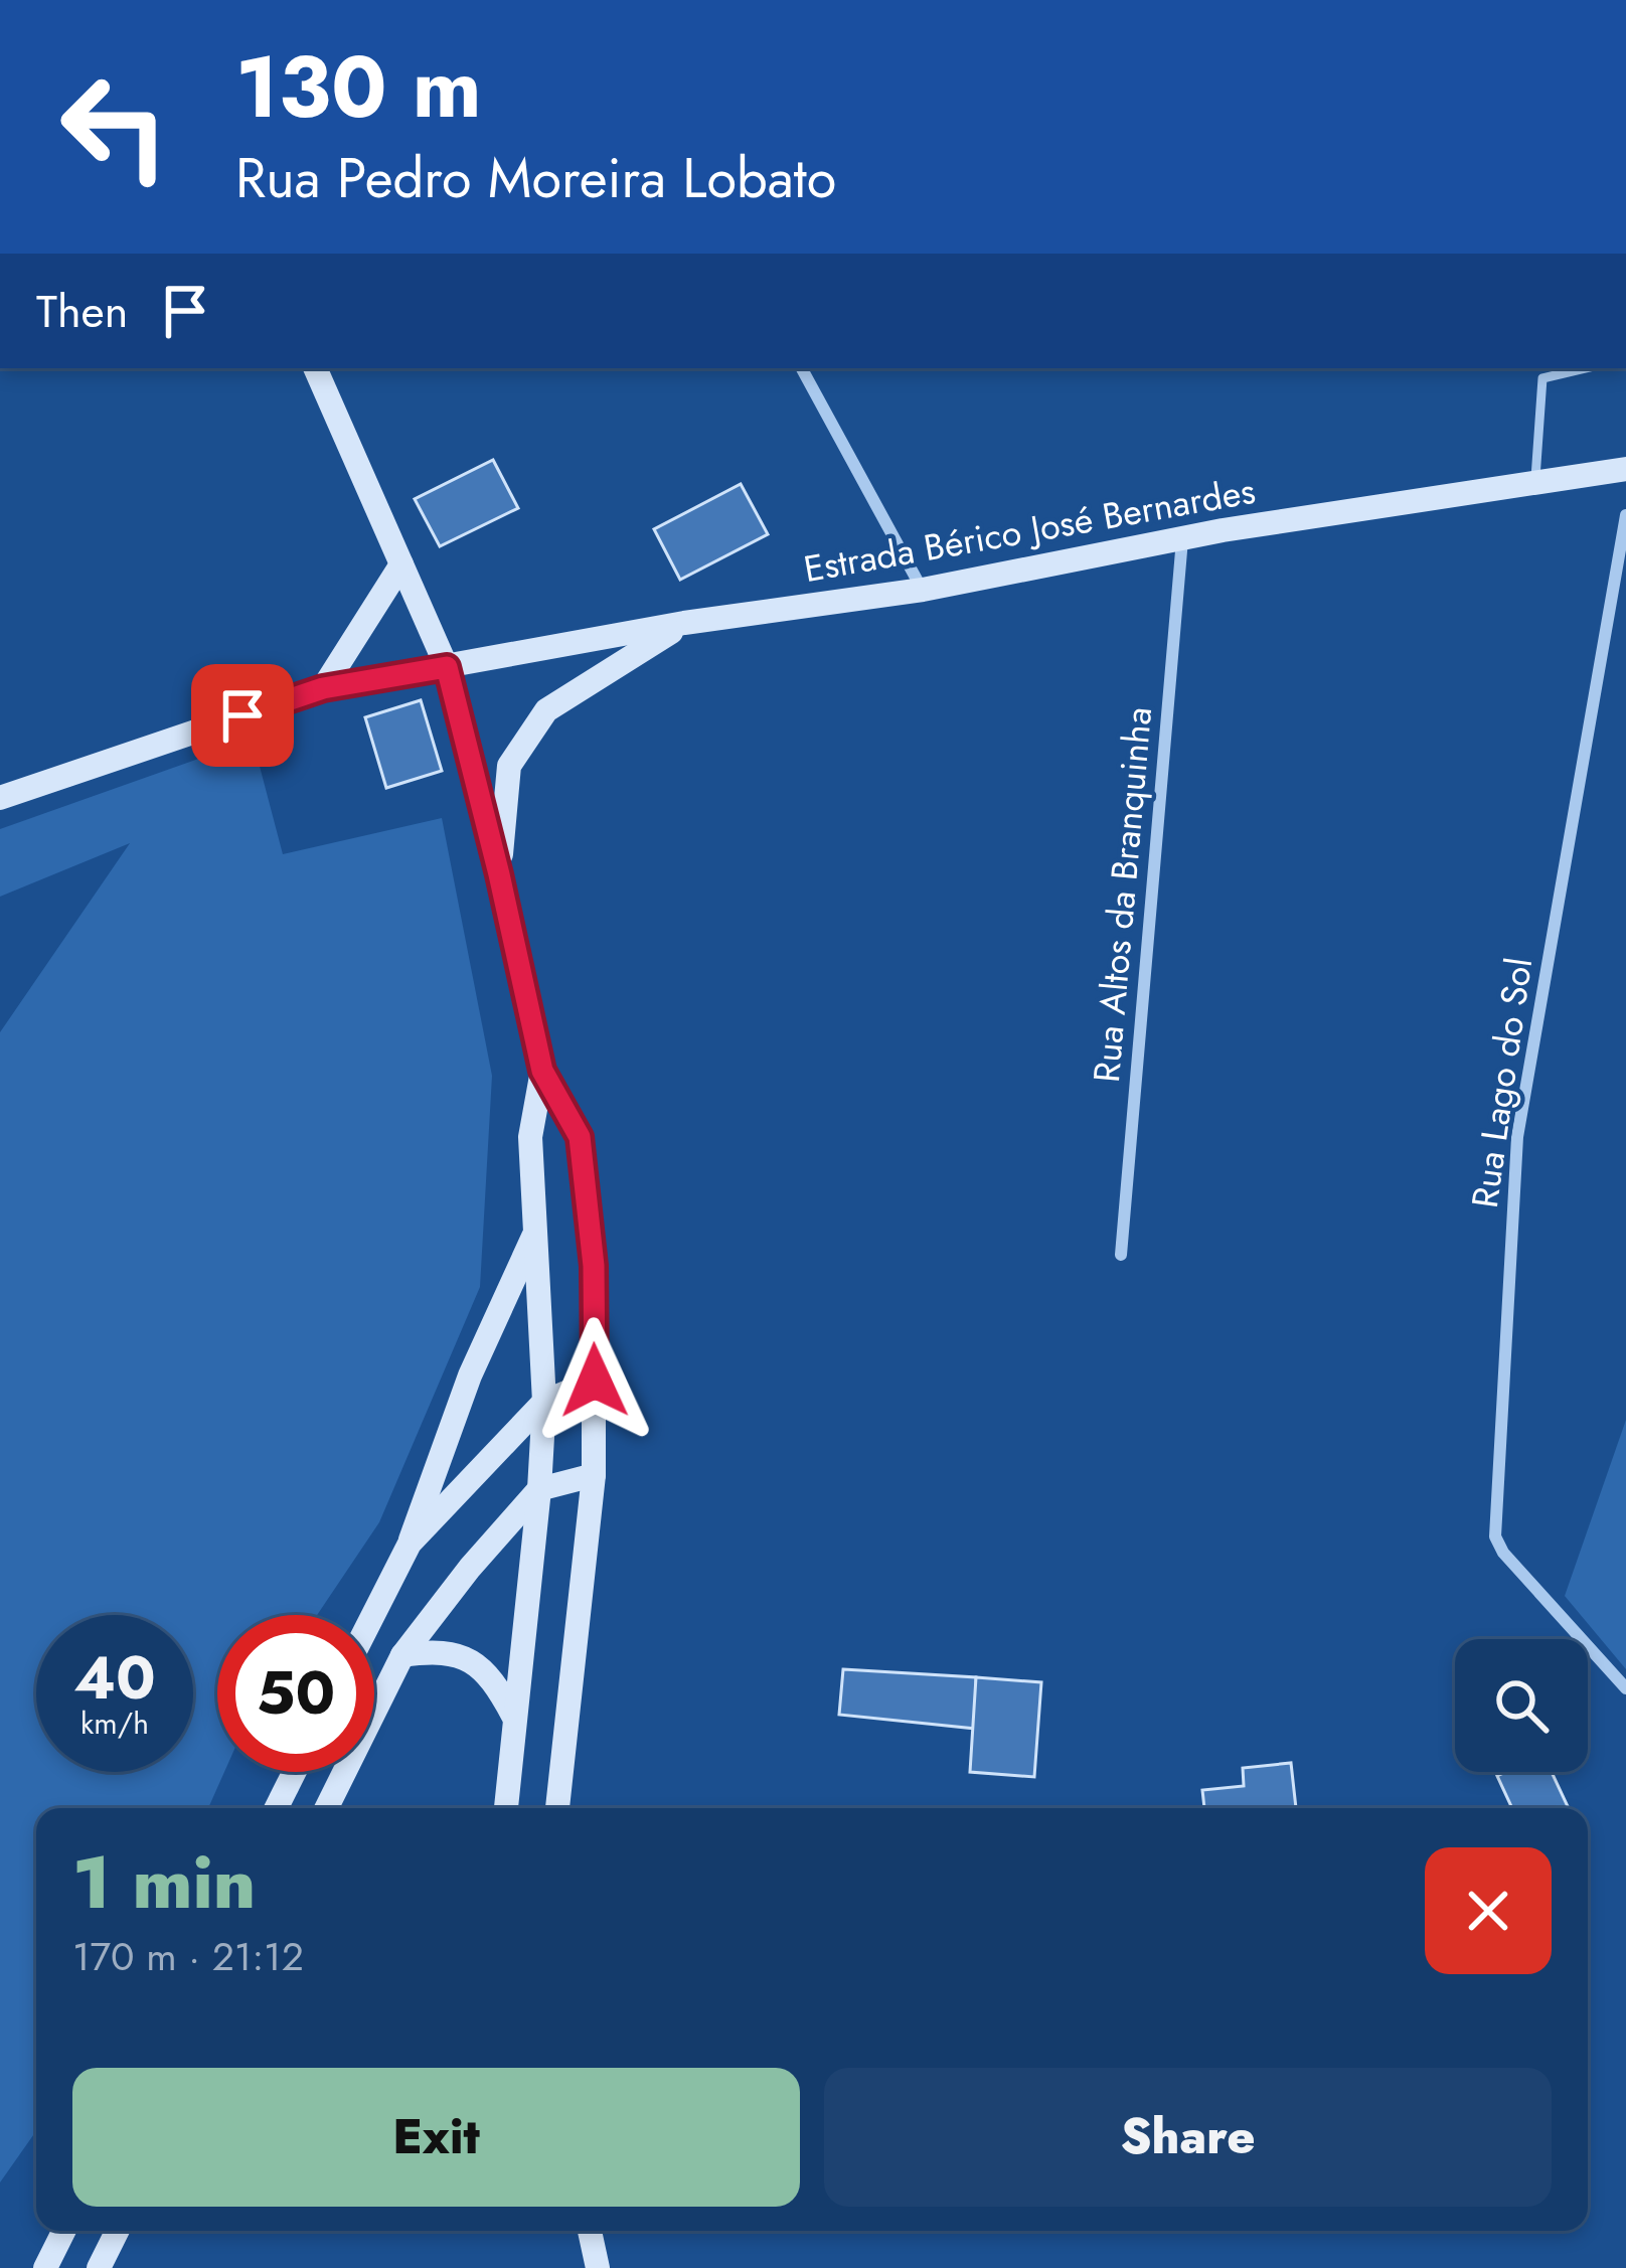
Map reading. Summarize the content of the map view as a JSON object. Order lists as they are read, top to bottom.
{
  "streets": {
    "main road": ["Estrada Bérico José Bernardes"],
    "street": ["Rua Altos da Branquinha", "Rua Lago do Sol"]
  },
  "crossings": [
    ["Estrada Bérico José Bernardes", "Rua Altos da Branquinha"]
  ],
  "page": {
    "turn": ["130 m", "Rua Pedro Moreira Lobato"],
    "then": "Then",
    "speed": "40 km/h",
    "limit": "50",
    "heading": ["1 min", "170 m · 21:12"],
    "buttons": ["Exit", "Share"]
  }
}
